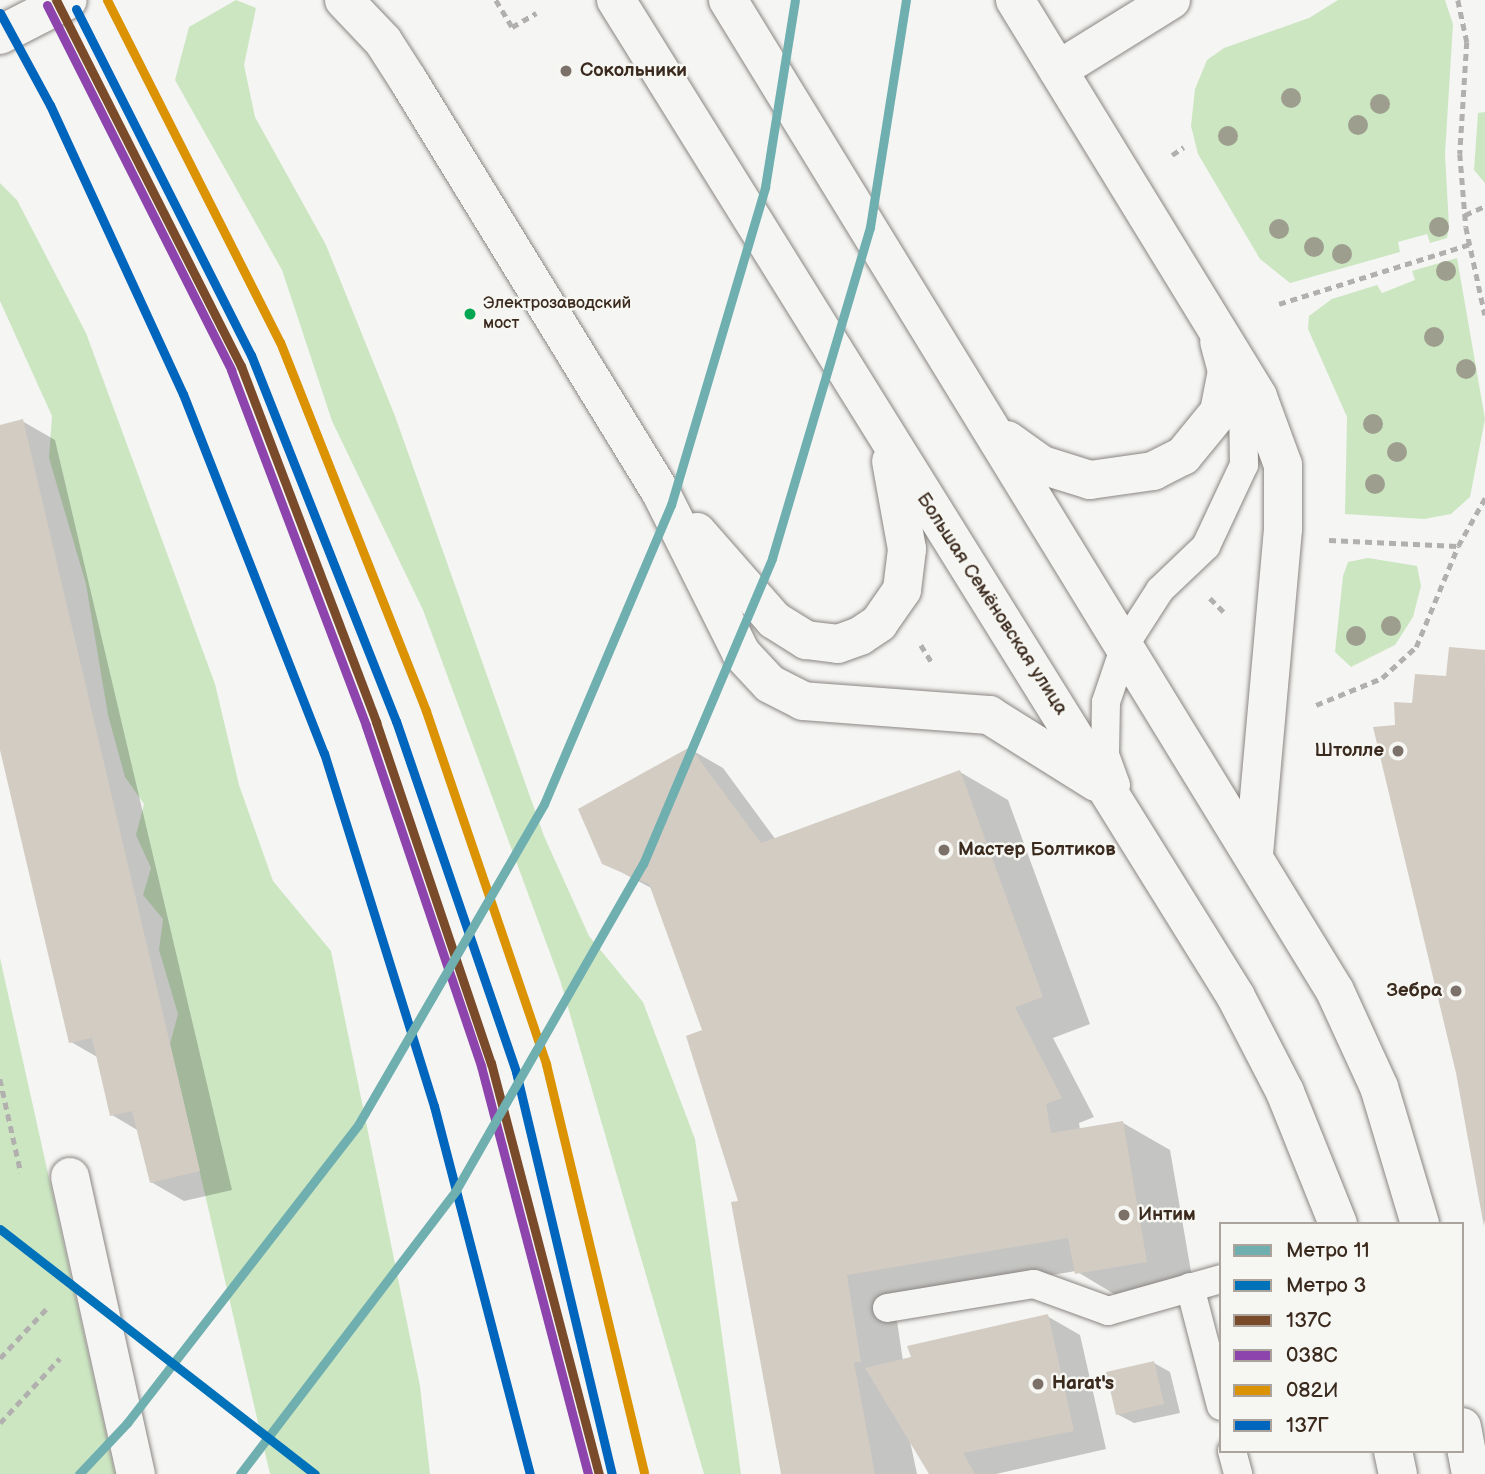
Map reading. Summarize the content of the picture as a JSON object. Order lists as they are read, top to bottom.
{
  "streets": {
    "main road": ["Большая Семёновская улица"]
  },
  "places": [
    "Сокольники",
    "Электрозаводский мост",
    "Штолле",
    "Мастер Болтиков",
    "Зебра",
    "Интим",
    "Harat's"
  ],
  "lines": [
    "metro line 11",
    "transit line 137С",
    "transit line 082И",
    "transit line 038С",
    "transit line 137Г",
    "metro line 3"
  ],
  "legend": [
    "Метро 11",
    "Метро 3",
    "137С",
    "038С",
    "082И",
    "137Г"
  ]
}
